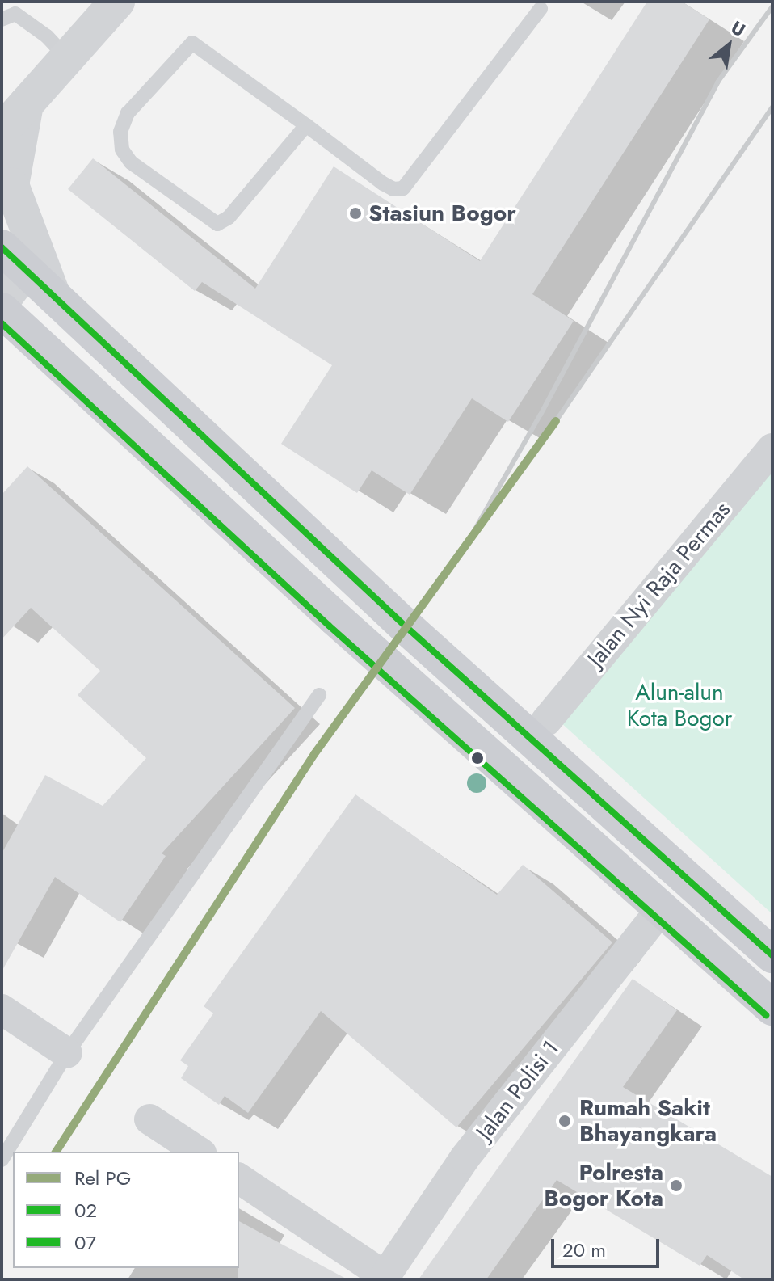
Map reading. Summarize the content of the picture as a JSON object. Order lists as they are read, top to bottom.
{
  "streets": {
    "street": ["Jalan Nyi Raja Permas", "Jalan Polisi 1"]
  },
  "parks": ["Alun-alun Kota Bogor"],
  "places": ["Stasiun Bogor", "Rumah Sakit Bhayangkara", "Polresta Bogor Kota"],
  "lines": ["transit line 02", "transit line 07", "rail line PG"],
  "legend": ["Rel PG", "02", "07"],
  "scale_bar": "20 m",
  "north": "top right"
}
